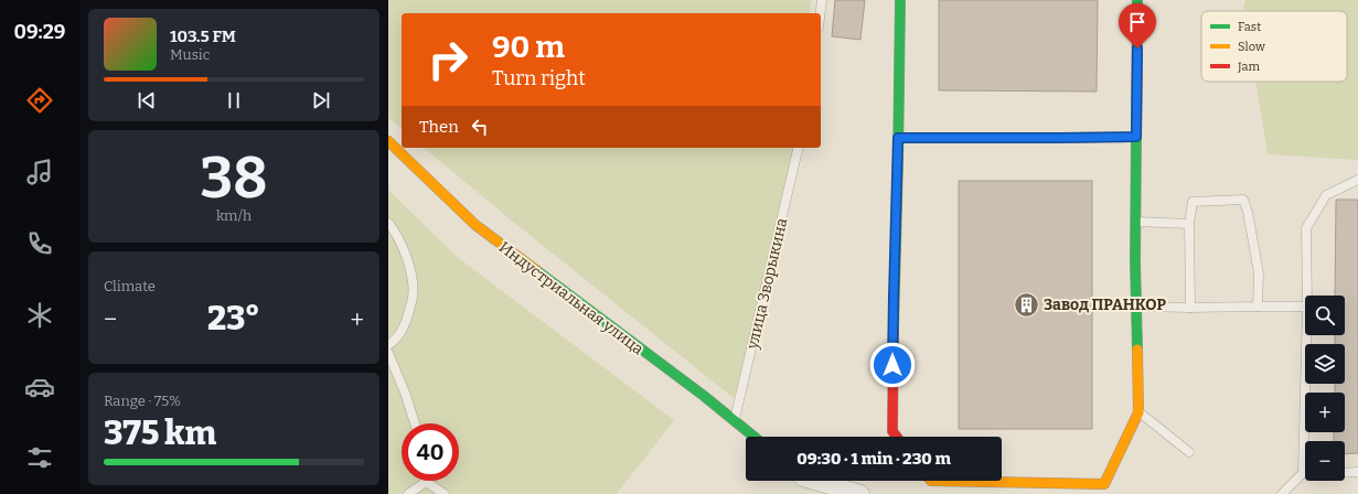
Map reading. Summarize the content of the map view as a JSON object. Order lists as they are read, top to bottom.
{
  "streets": {
    "street": ["Индустриальная улица"],
    "lane": ["улица Зворыкина"]
  },
  "crossings": [
    ["улица Зворыкина", "Индустриальная улица"]
  ],
  "places": {
    "building": ["Завод ПРАНКОР"]
  },
  "legend": ["Fast", "Slow", "Jam"],
  "page": {
    "tabs": "09:29",
    "turn": ["90 m", "Turn right"],
    "song": ["103.5 FM", "Music"],
    "then": "Then",
    "tile": [
      ["38", "km/h"],
      "Climate",
      ["Range · 75%", "375 km"]
    ],
    "map_buttons": ["+", "−"],
    "heat": ["−", "23°", "+"],
    "limit": "40",
    "trip": "09:30 · 1 min · 230 m"
  }
}
